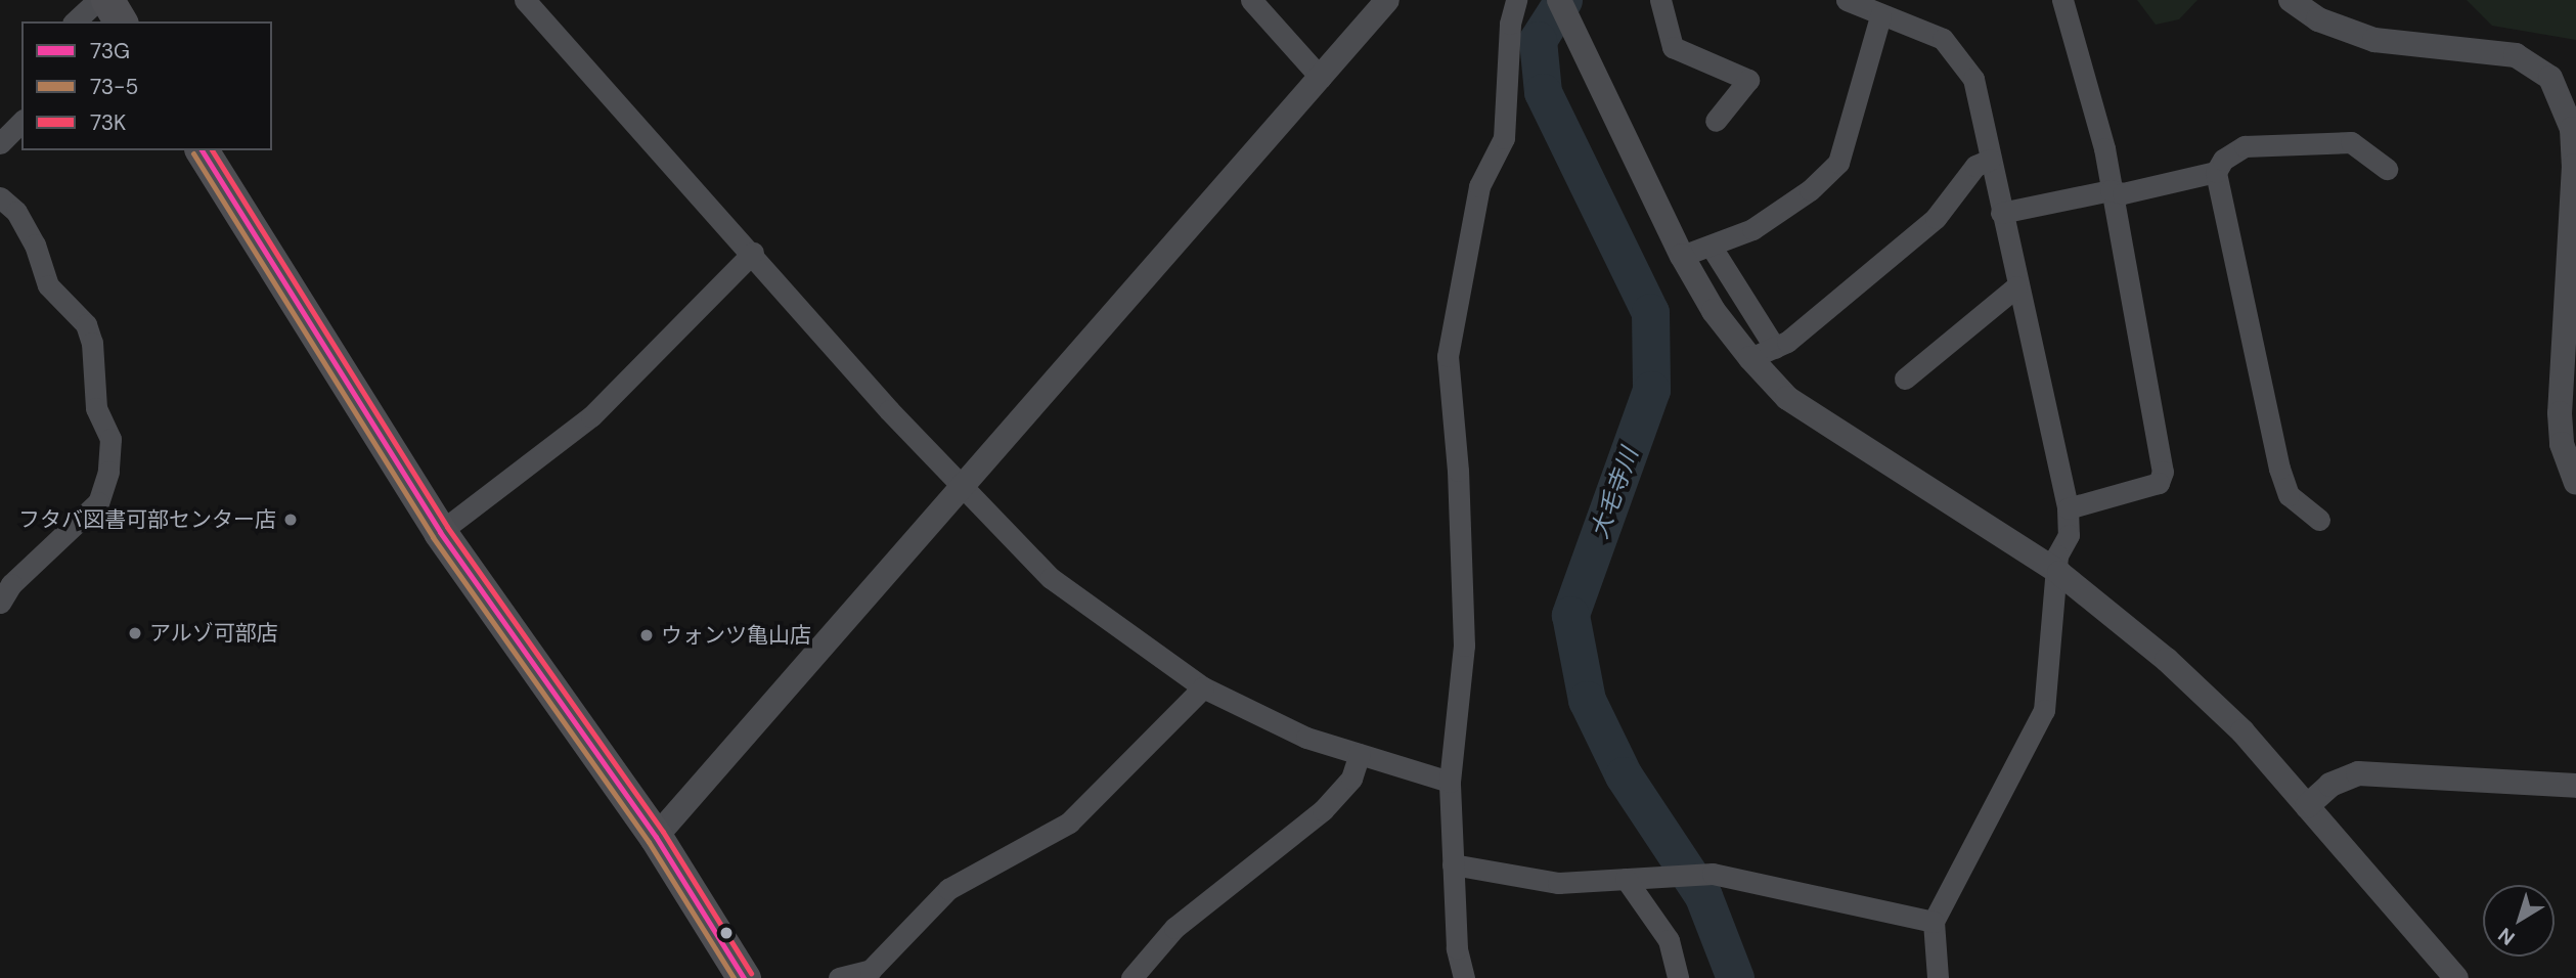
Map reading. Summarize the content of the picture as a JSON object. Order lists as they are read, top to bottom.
{
  "water": ["大毛寺川"],
  "places": ["フタバ図書可部センター店", "アルゾ可部店", "ウォンツ亀山店"],
  "lines": ["transit line 73G", "transit line 73K", "transit line 73-5"],
  "legend": ["73G", "73-5", "73K"],
  "north": "bottom left"
}
